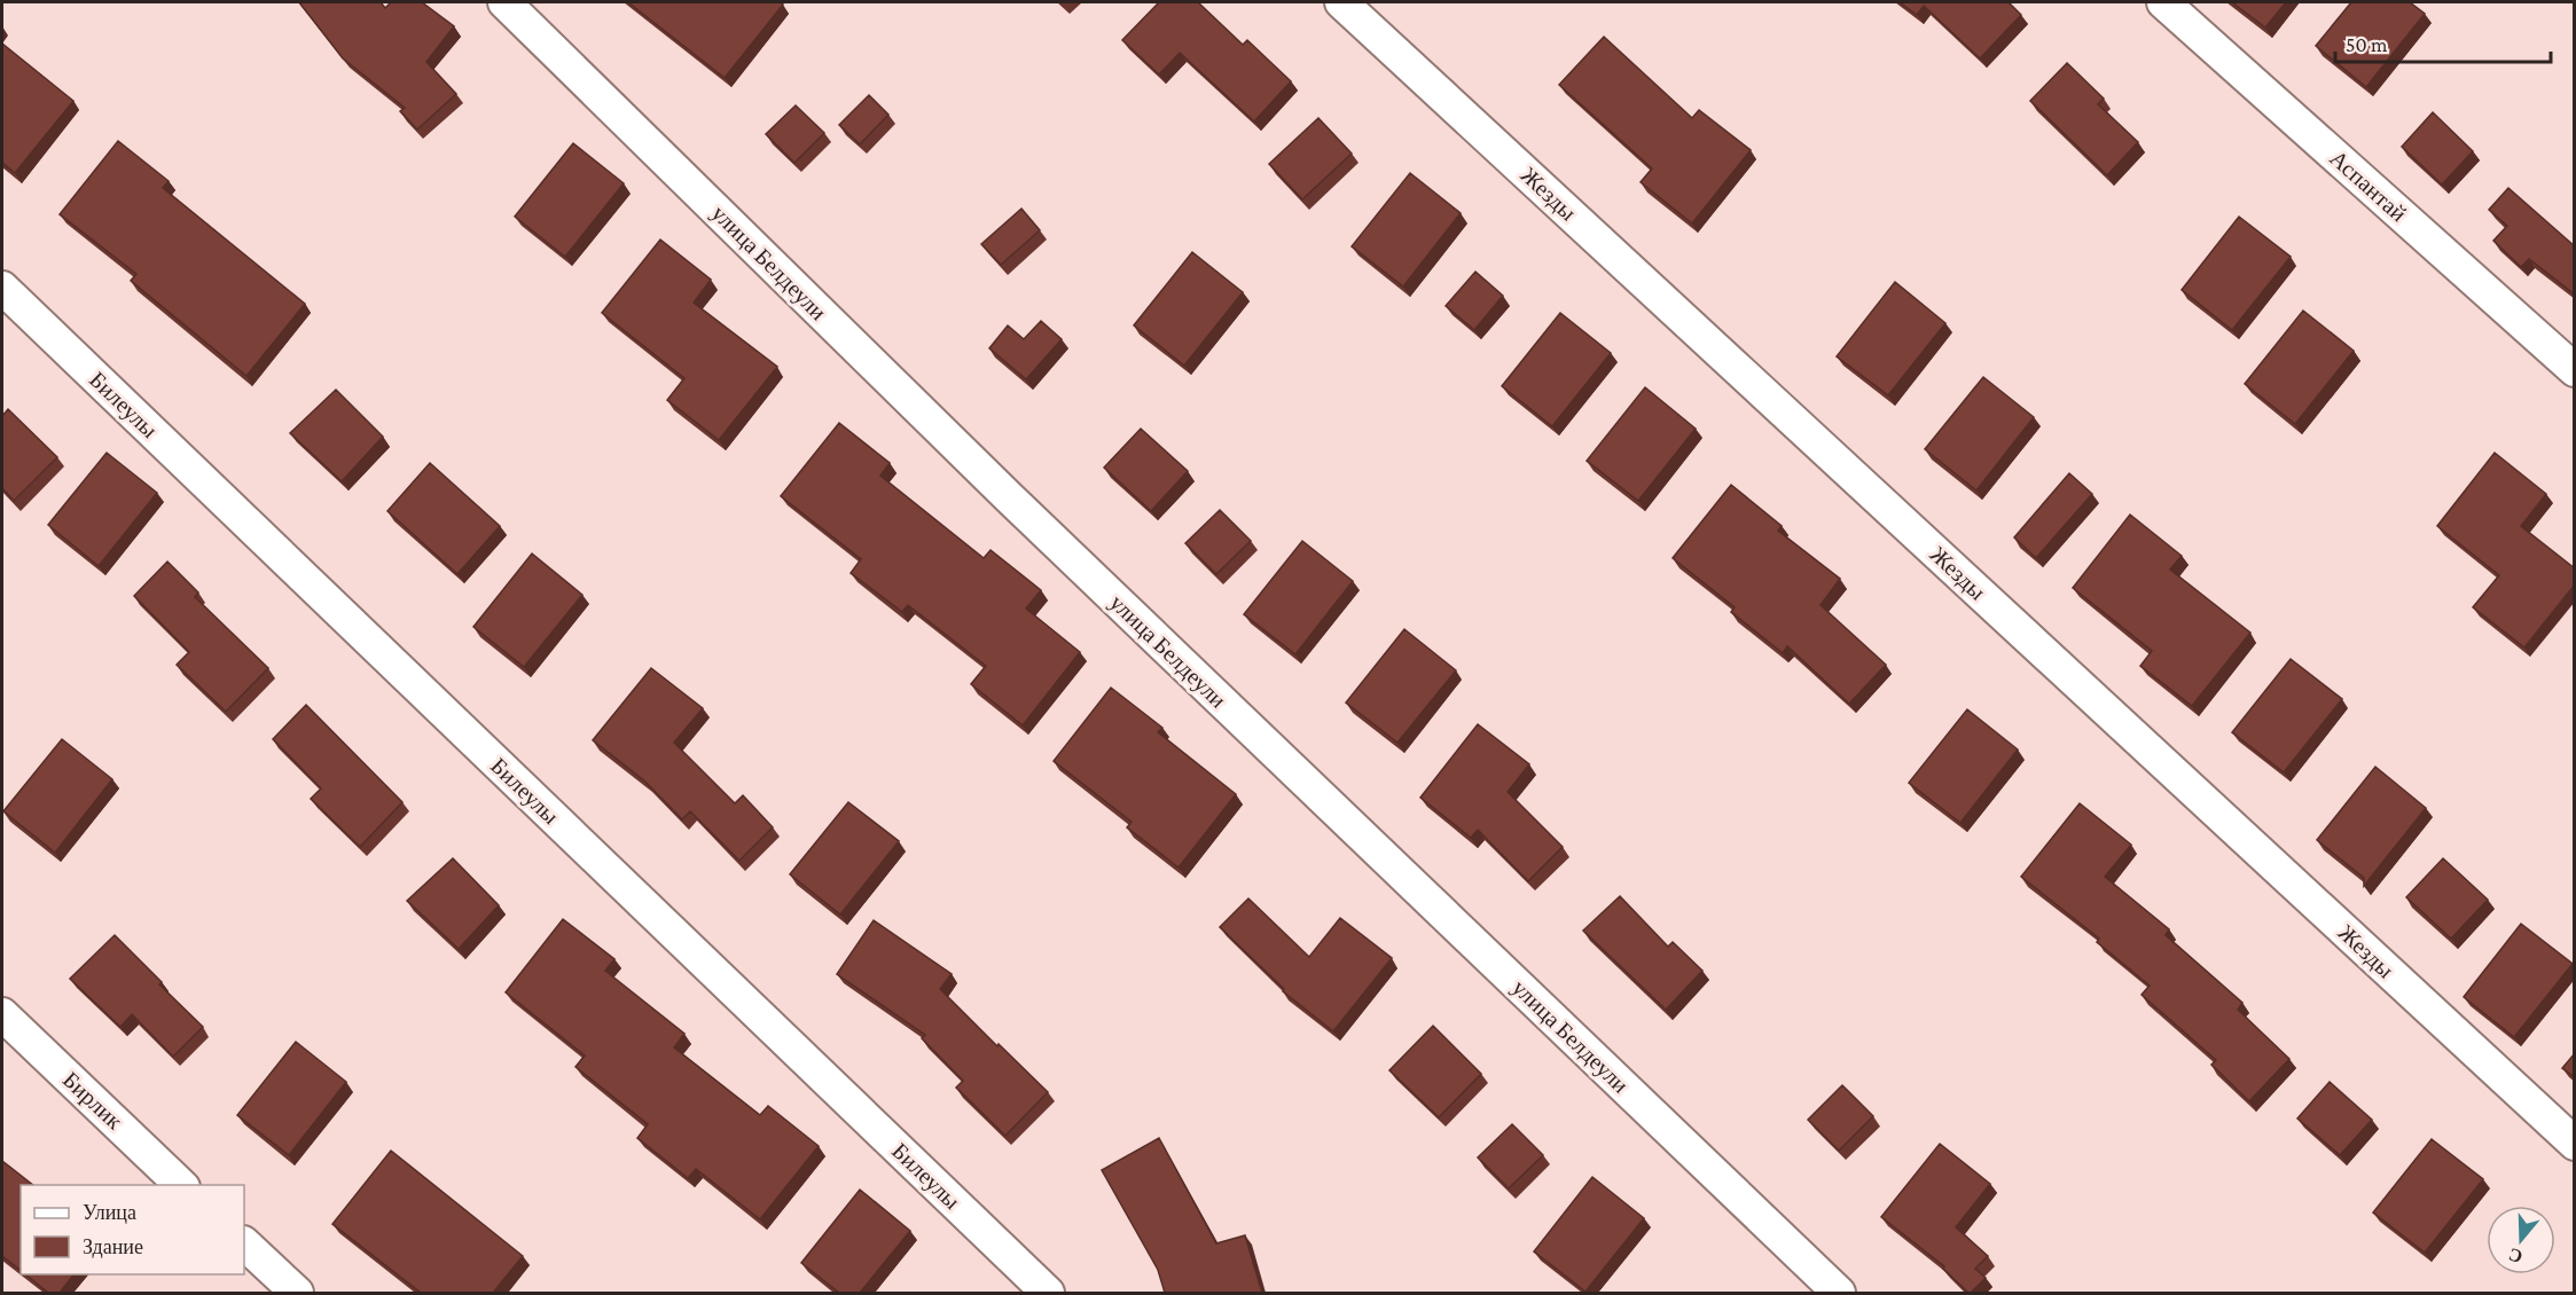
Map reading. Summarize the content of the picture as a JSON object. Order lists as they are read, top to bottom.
{
  "streets": {
    "street": [
      "Аспантай",
      "Жезды",
      "улица Белдеули",
      "Билеулы",
      "Бирлик"
    ]
  },
  "legend": ["Улица", "Здание"],
  "scale_bar": "50 m",
  "north": "bottom"
}
